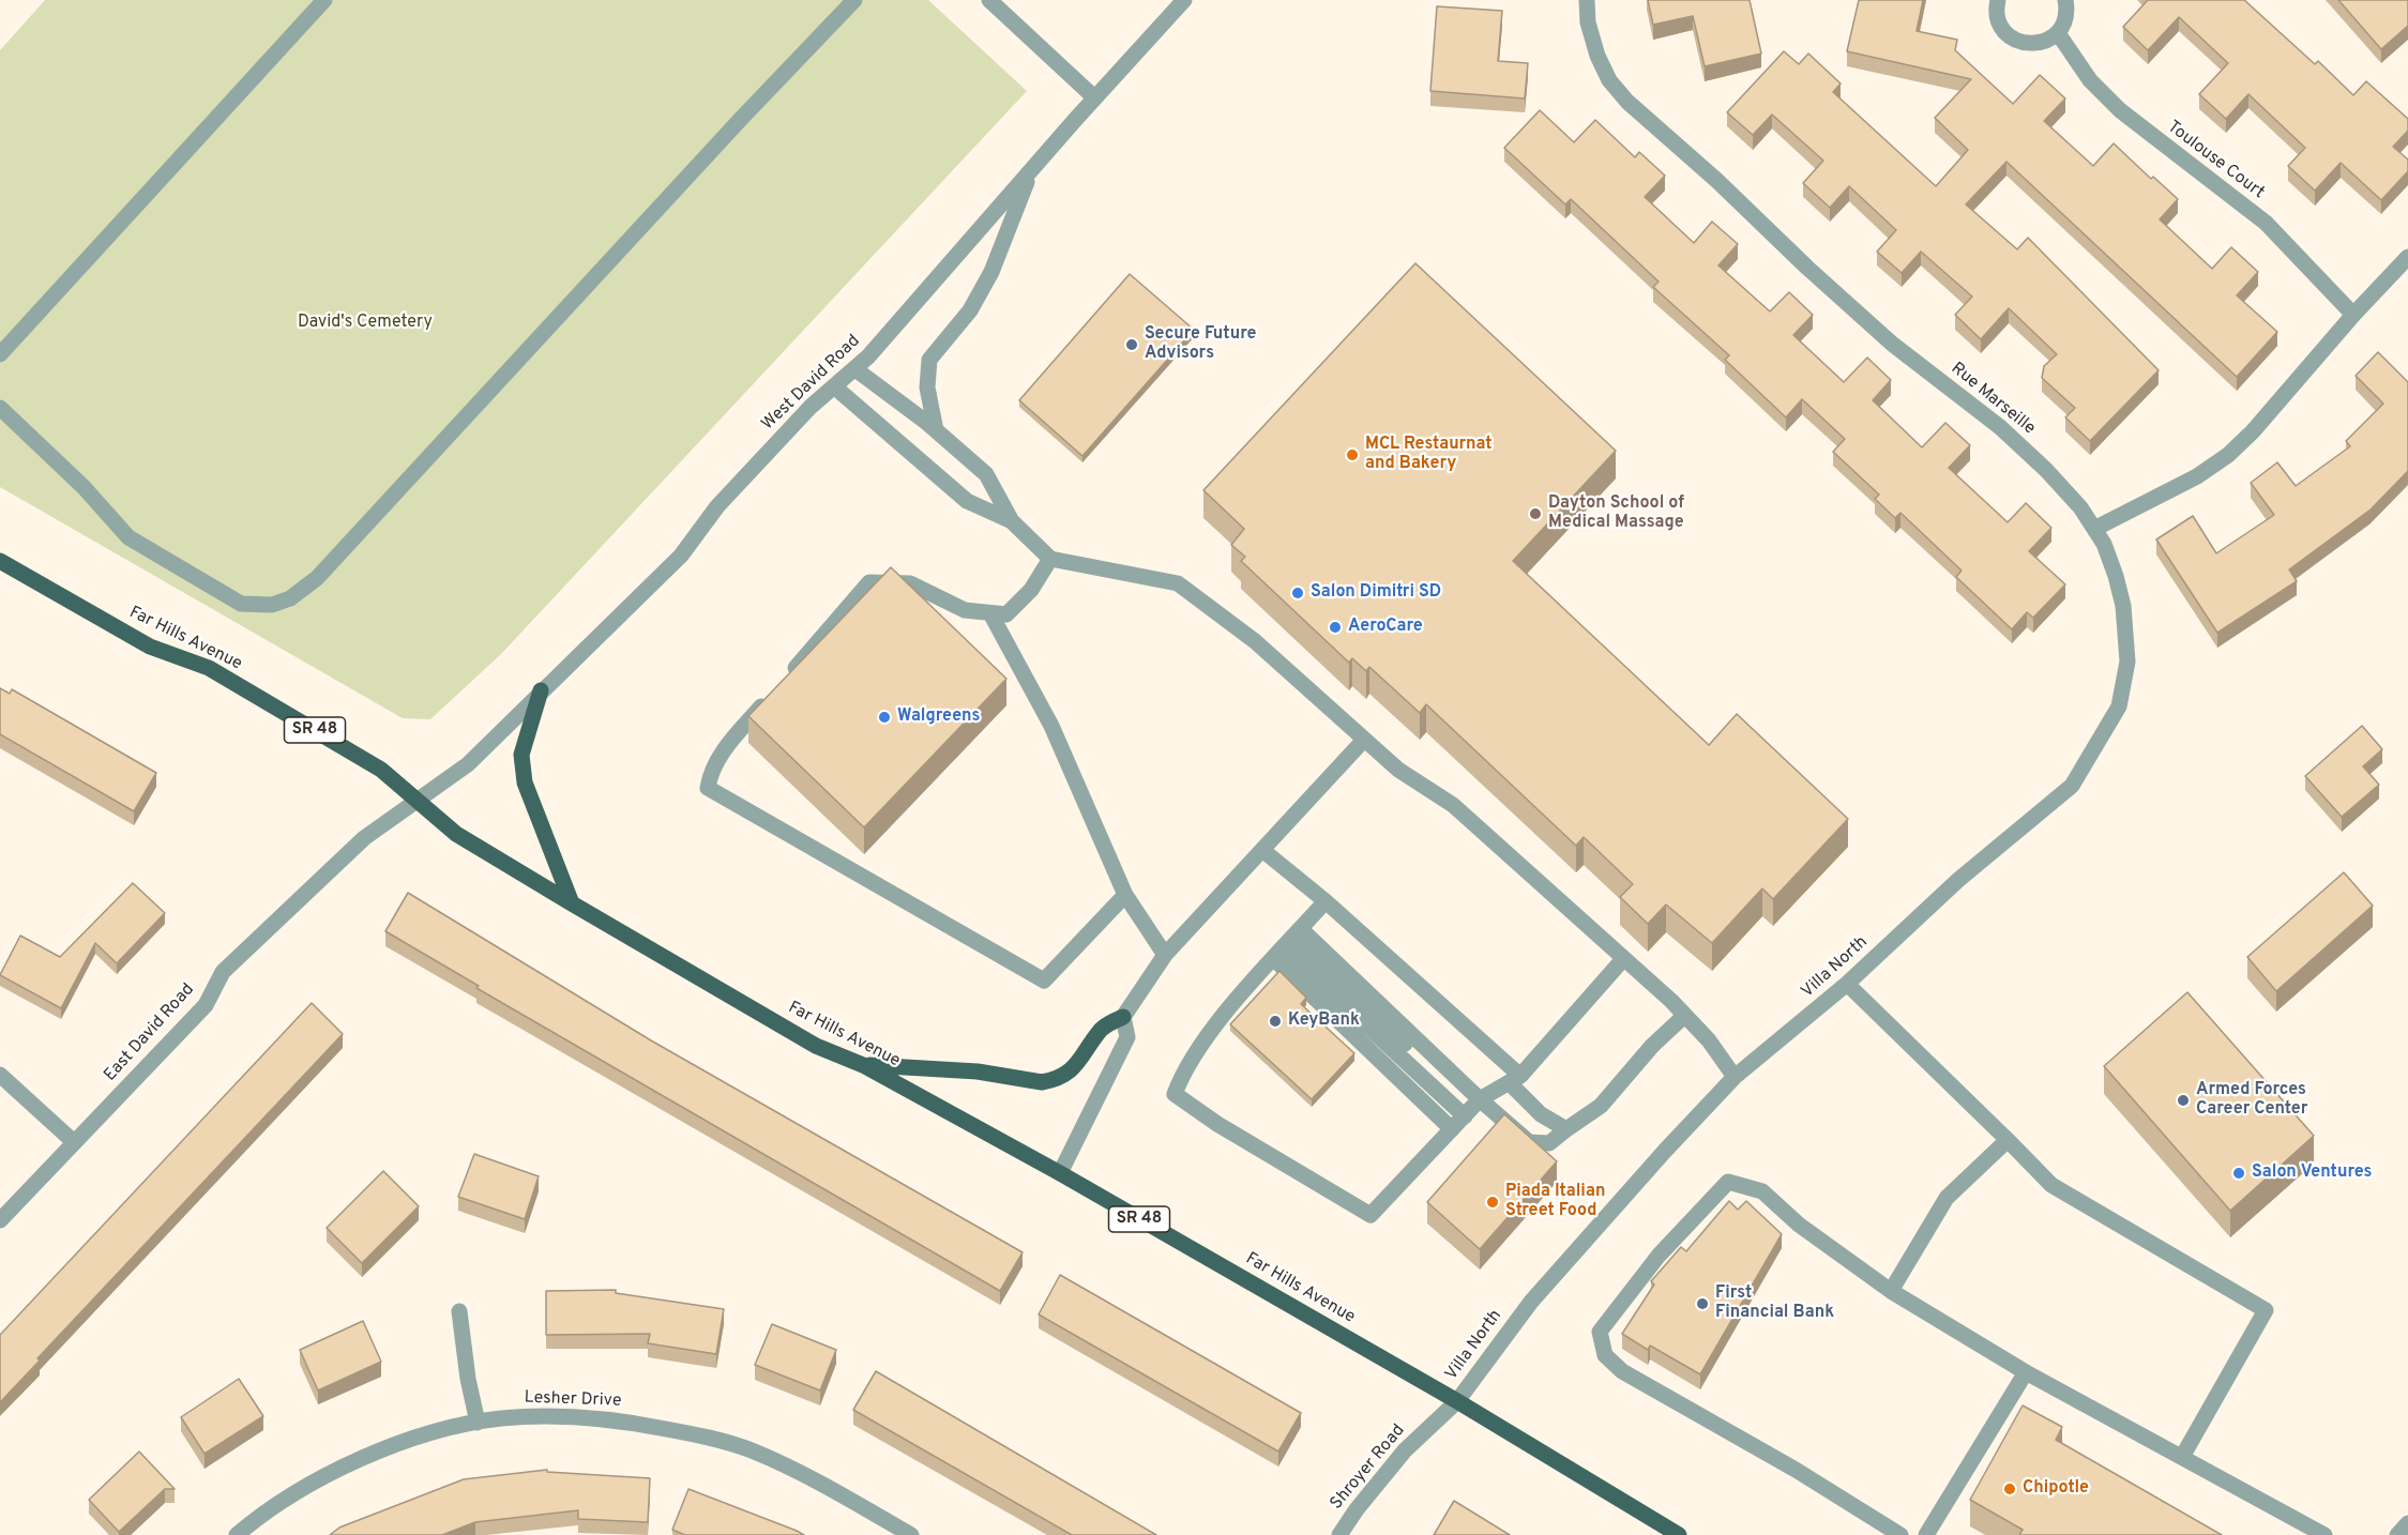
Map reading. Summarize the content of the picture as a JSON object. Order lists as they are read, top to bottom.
{
  "streets": {
    "main road": ["Far Hills Avenue", "SR 48"],
    "street": [
      "Toulouse Court",
      "West David Road",
      "Rue Marseille",
      "Villa North",
      "East David Road",
      "Lesher Drive",
      "Shroyer Road"
    ]
  },
  "crossings": [
    ["West David Road", "Far Hills Avenue"],
    ["West David Road", "East David Road"],
    ["Rue Marseille", "Villa North"],
    ["Far Hills Avenue", "Villa North"],
    ["Far Hills Avenue", "East David Road"],
    ["Far Hills Avenue", "Shroyer Road"],
    ["Villa North", "Shroyer Road"]
  ],
  "parks": ["David's Cemetery"],
  "places": [
    "Secure Future Advisors",
    "MCL Restaurnat and Bakery",
    "Dayton School of Medical Massage",
    "Salon Dimitri SD",
    "AeroCare",
    "Walgreens",
    "KeyBank",
    "Armed Forces Career Center",
    "Salon Ventures",
    "Piada Italian Street Food",
    "First Financial Bank",
    "Chipotle"
  ]
}
